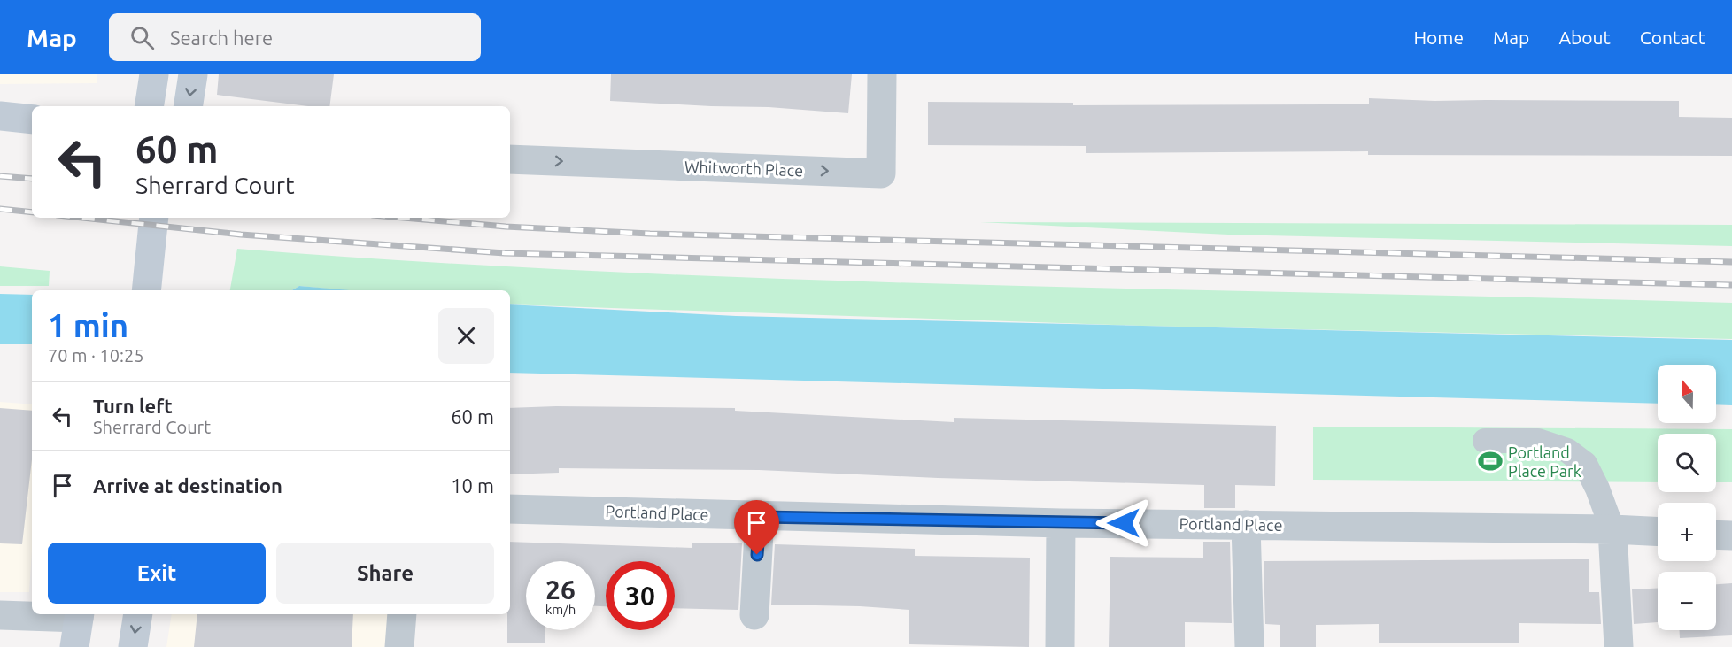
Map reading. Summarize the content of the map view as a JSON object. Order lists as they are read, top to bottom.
{
  "streets": {
    "street": ["Whitworth Place", "Portland Place"]
  },
  "one_way": ["Whitworth Place"],
  "places": {
    "sports": ["Portland Place Park"]
  },
  "north": "top",
  "page": {
    "header": "Map",
    "search": "Search here",
    "nav": [
      "Home",
      "Map",
      "About",
      "Contact"
    ],
    "turn": ["60 m", "Sherrard Court"],
    "heading": ["1 min", "70 m · 10:25"],
    "map_buttons": ["+", "−"],
    "list": [
      {
        "name": "Turn left",
        "note": "Sherrard Court",
        "value": "60 m"
      },
      {
        "name": "Arrive at destination",
        "value": "10 m"
      }
    ],
    "buttons": ["Exit", "Share"],
    "speed": "26 km/h",
    "limit": "30"
  }
}
